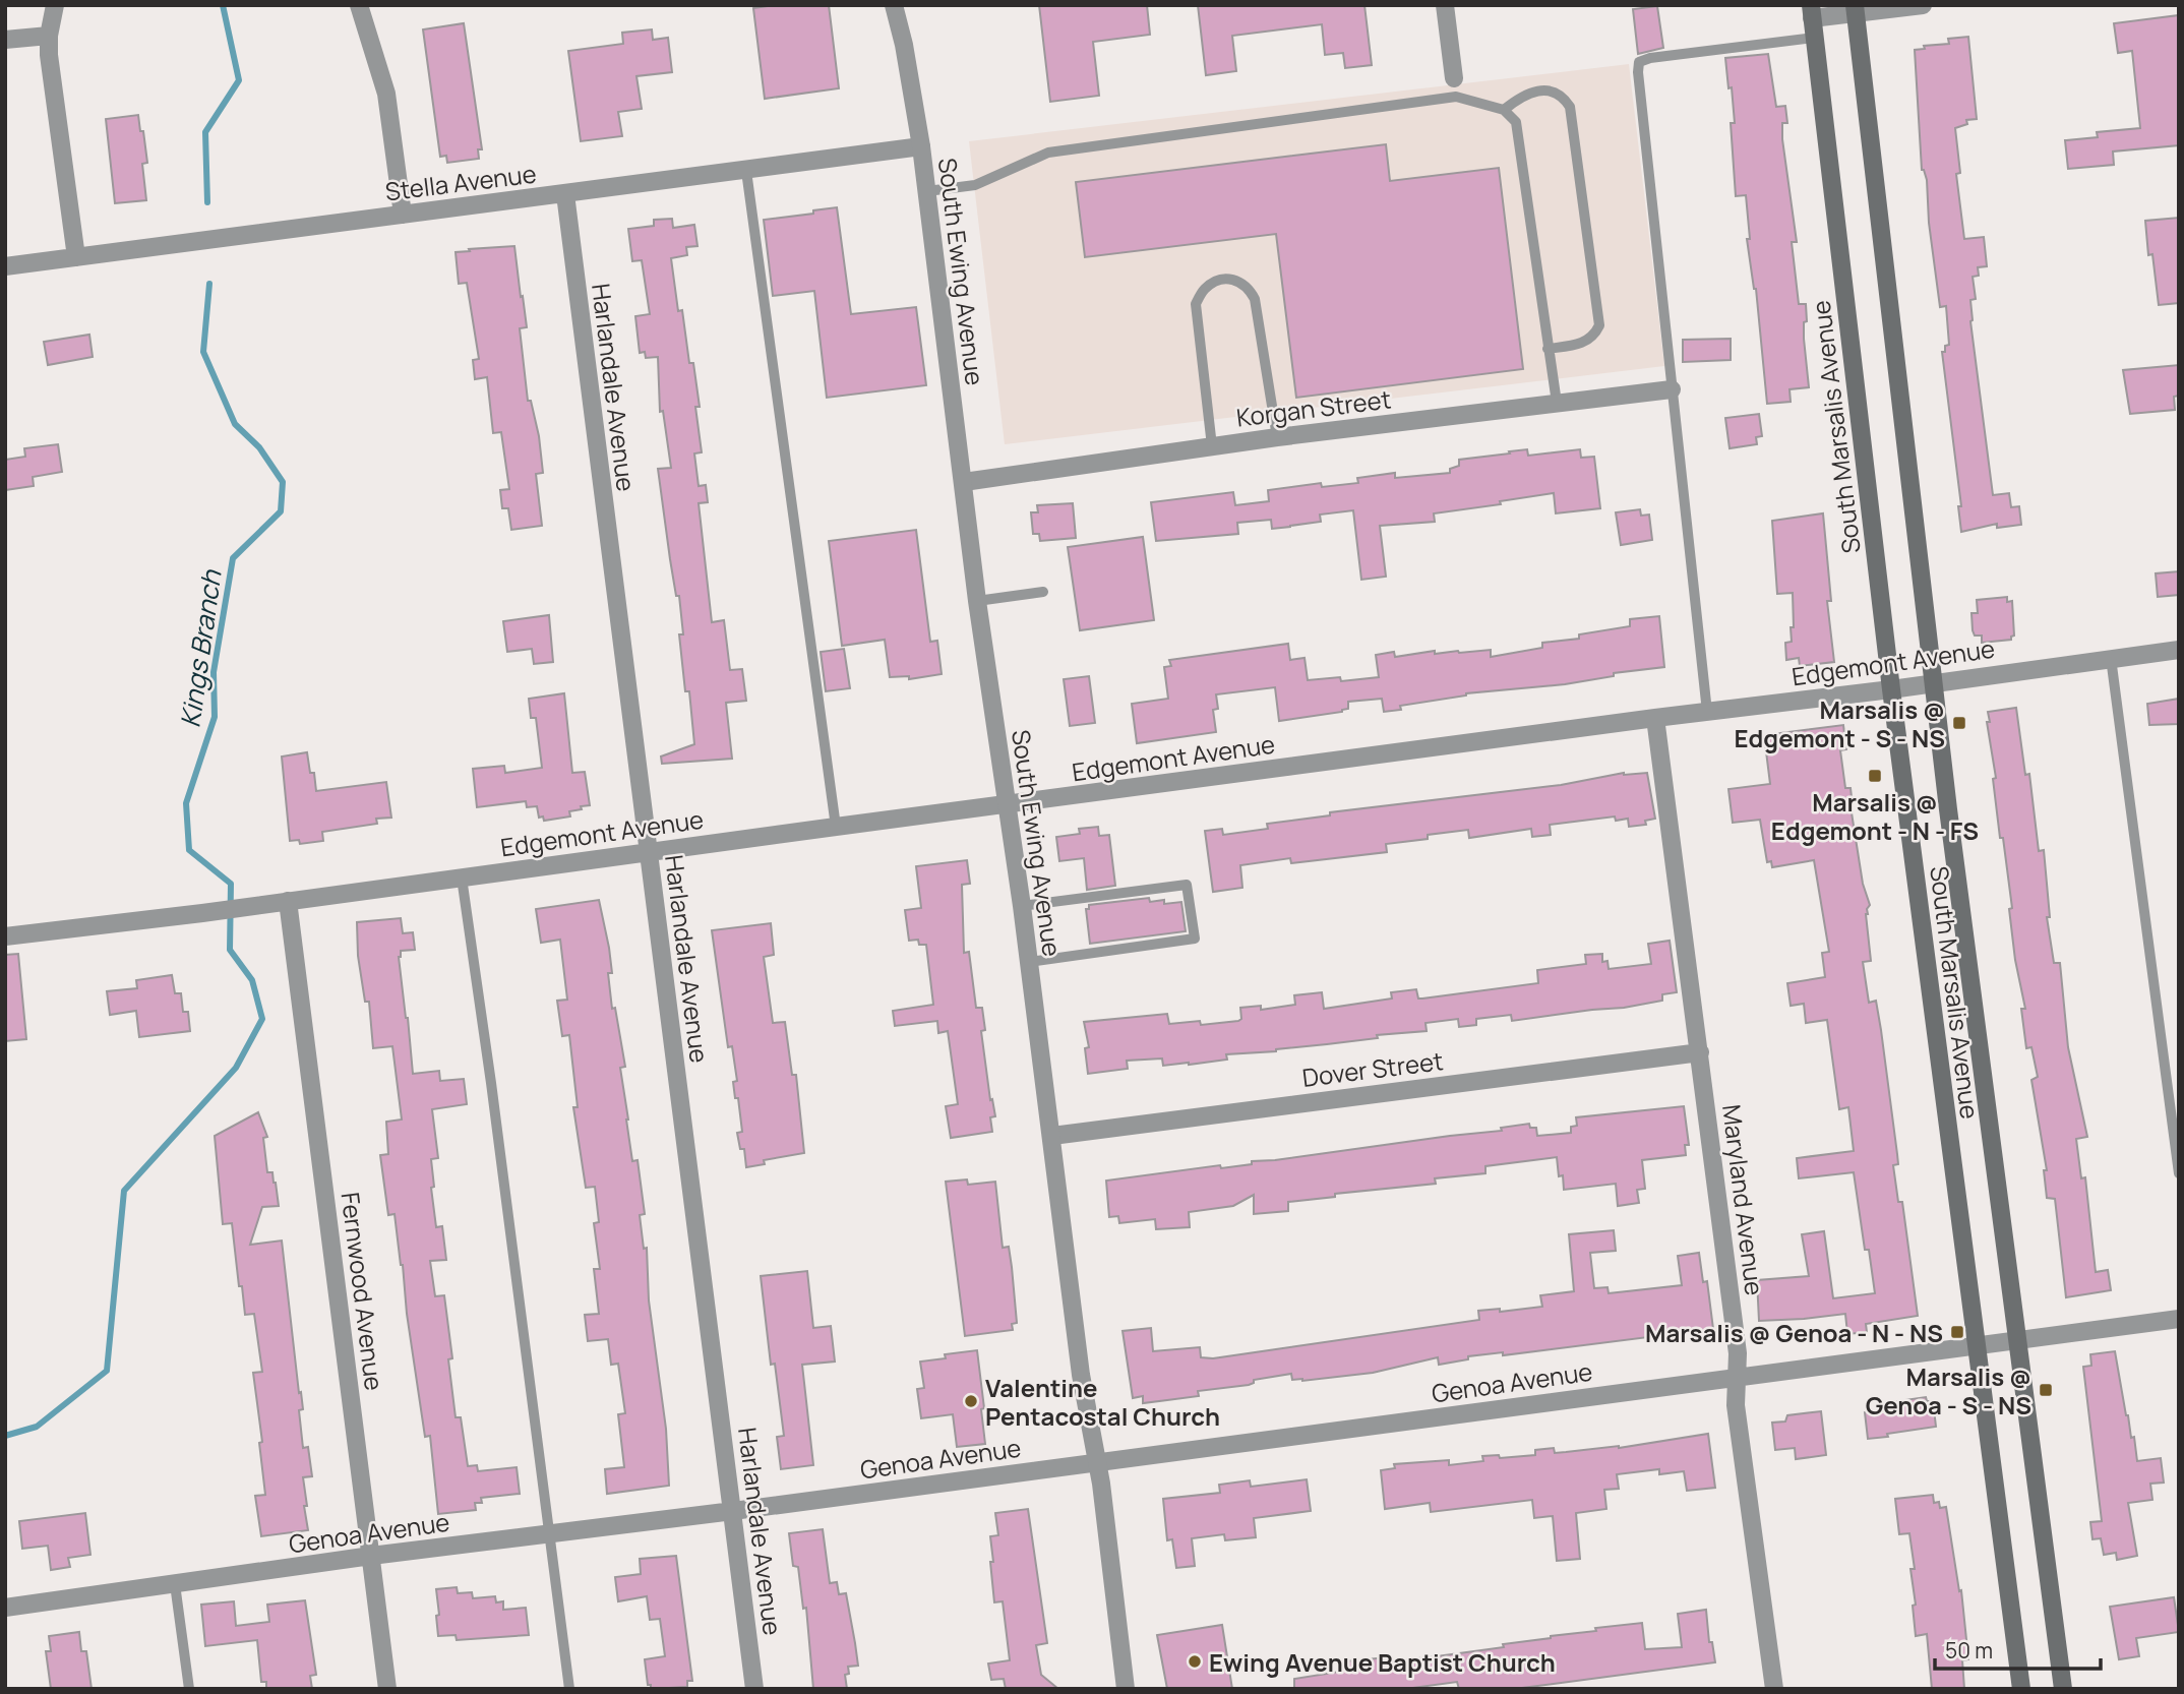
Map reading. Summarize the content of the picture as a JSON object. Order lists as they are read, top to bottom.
{
  "streets": {
    "main road": ["South Marsalis Avenue"],
    "street": [
      "Stella Avenue",
      "South Ewing Avenue",
      "Harlandale Avenue",
      "Korgan Street",
      "Edgemont Avenue",
      "Dover Street",
      "Maryland Avenue",
      "Fernwood Avenue",
      "Genoa Avenue"
    ]
  },
  "crossings": [
    ["Stella Avenue", "South Ewing Avenue"],
    ["Stella Avenue", "Harlandale Avenue"],
    ["South Ewing Avenue", "Korgan Street"],
    ["South Ewing Avenue", "Edgemont Avenue"],
    ["South Ewing Avenue", "Dover Street"],
    ["South Ewing Avenue", "Genoa Avenue"],
    ["Harlandale Avenue", "Edgemont Avenue"],
    ["Harlandale Avenue", "Genoa Avenue"],
    ["South Marsalis Avenue", "Edgemont Avenue"],
    ["South Marsalis Avenue", "Genoa Avenue"],
    ["Edgemont Avenue", "Maryland Avenue"],
    ["Edgemont Avenue", "Fernwood Avenue"],
    ["Dover Street", "Maryland Avenue"],
    ["Maryland Avenue", "Genoa Avenue"],
    ["Fernwood Avenue", "Genoa Avenue"]
  ],
  "water": ["Kings Branch"],
  "places": {
    "transit": [
      "Marsalis @ Edgemont - S - NS",
      "Marsalis @ Edgemont - N - FS",
      "Marsalis @ Genoa - N - NS",
      "Marsalis @ Genoa - S - NS"
    ],
    "other": ["Valentine Pentacostal Church", "Ewing Avenue Baptist Church"]
  },
  "scale_bar": "50 m"
}
